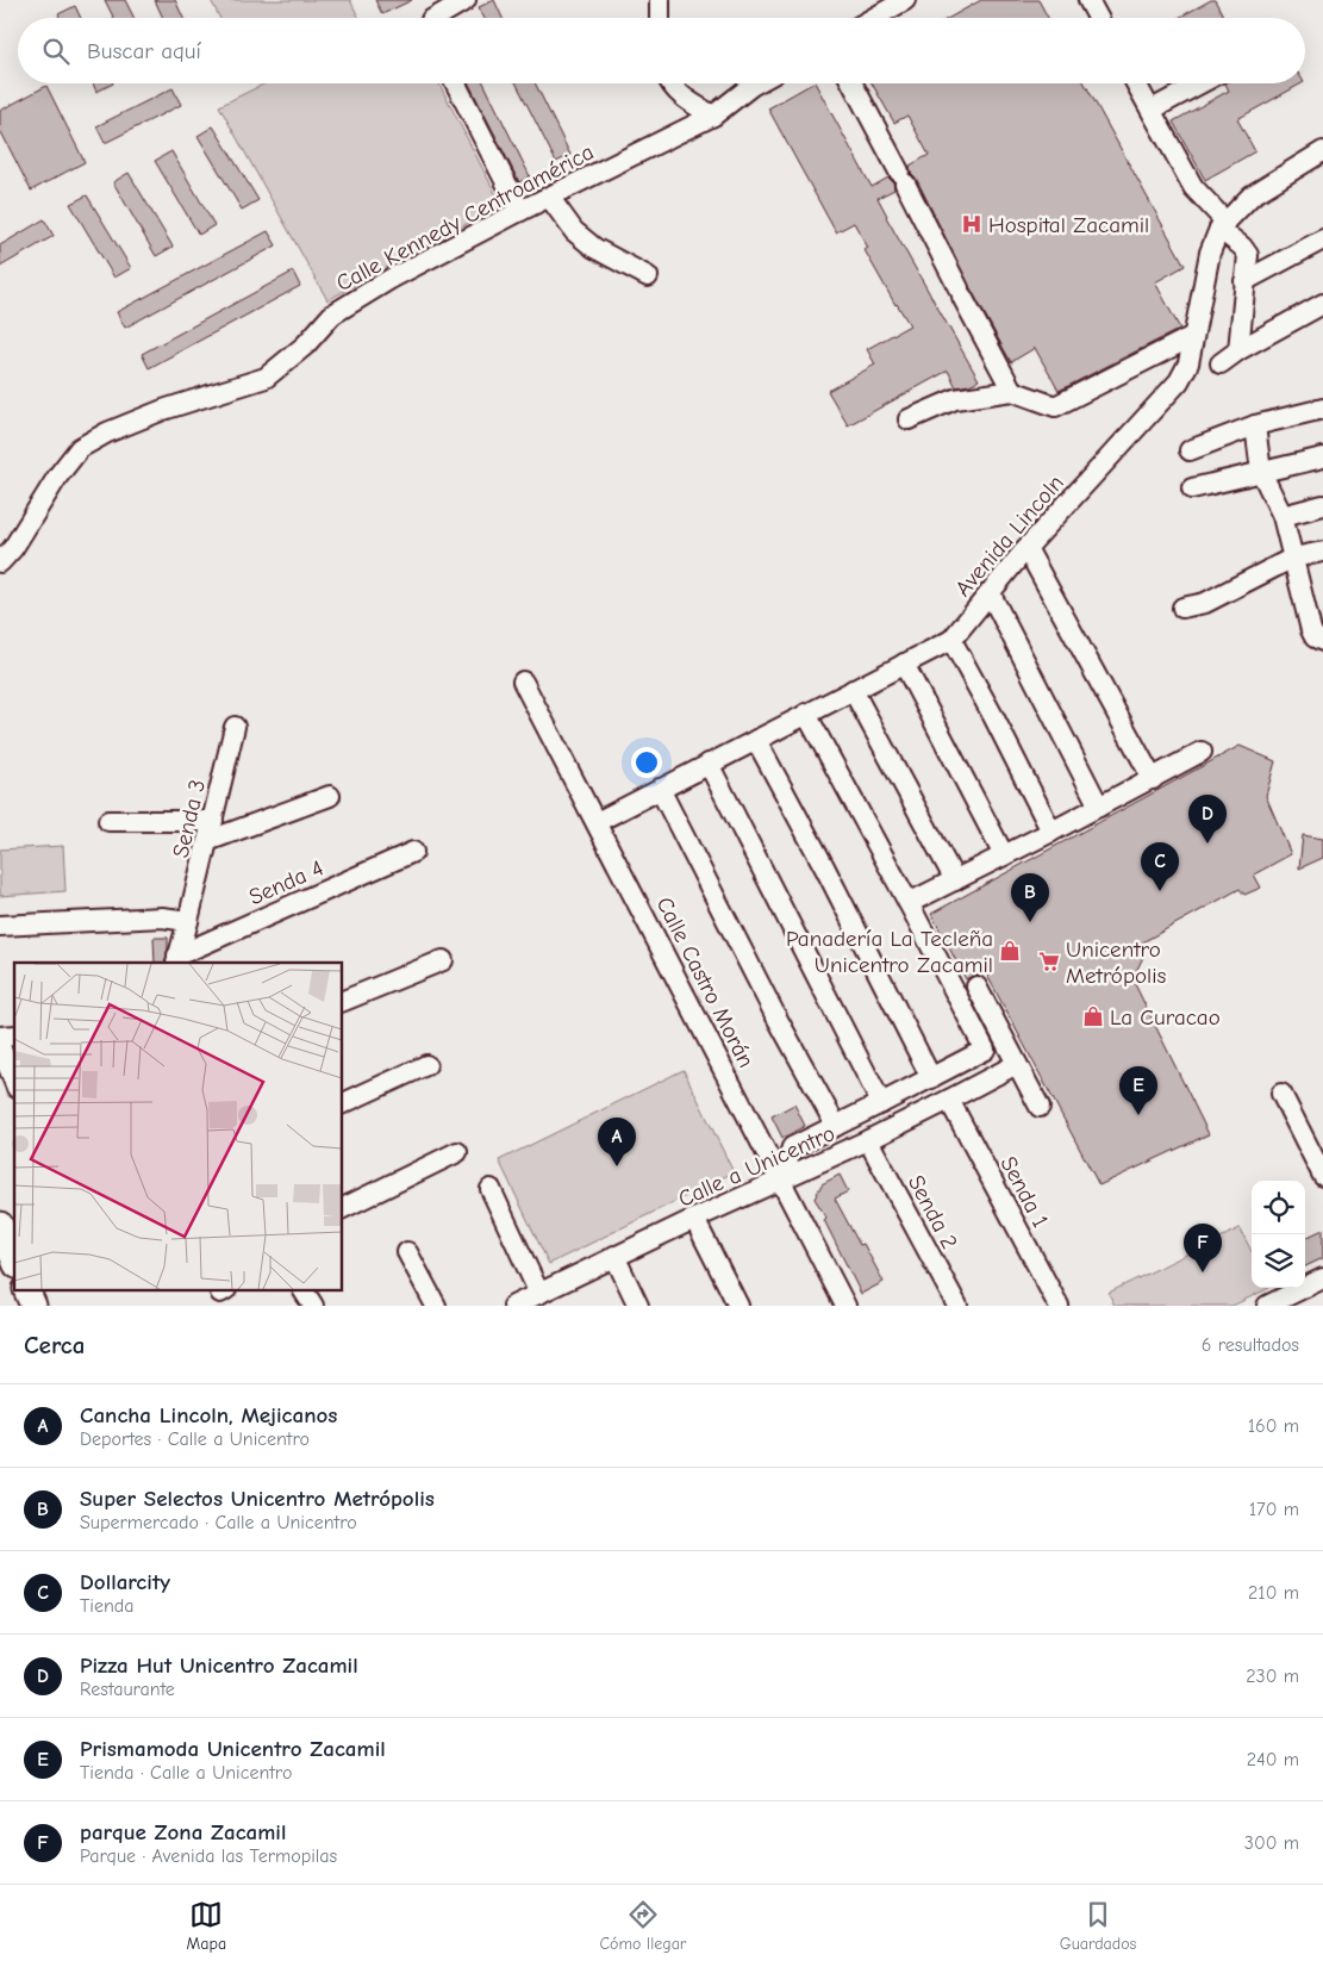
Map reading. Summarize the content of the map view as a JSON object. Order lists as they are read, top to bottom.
{
  "streets": {
    "street": [
      "Calle Kennedy Centroamérica",
      "Avenida Lincoln",
      "Senda 3",
      "Senda 4",
      "Calle Castro Morán",
      "Calle a Unicentro",
      "Senda 1",
      "Senda 2"
    ]
  },
  "crossings": [
    ["Avenida Lincoln", "Calle Castro Morán"],
    ["Calle Castro Morán", "Calle a Unicentro"],
    ["Calle a Unicentro", "Senda 1"],
    ["Calle a Unicentro", "Senda 2"]
  ],
  "places": {
    "hospital": ["Hospital Zacamil"],
    "shop": ["Panadería La Tecleña Unicentro Zacamil", "La Curacao"],
    "supermarket": ["Unicentro Metrópolis"]
  },
  "page": {
    "search": "Buscar aquí",
    "pins": [
      "D",
      "C",
      "B",
      "E",
      "A",
      "F"
    ],
    "heading": ["Cerca", "6 resultados"],
    "list": [
      {
        "mark": "A",
        "name": "Cancha Lincoln, Mejicanos",
        "note": "Deportes · Calle a Unicentro",
        "value": "160 m"
      },
      {
        "mark": "B",
        "name": "Super Selectos Unicentro Metrópolis",
        "note": "Supermercado · Calle a Unicentro",
        "value": "170 m"
      },
      {
        "mark": "C",
        "name": "Dollarcity",
        "note": "Tienda",
        "value": "210 m"
      },
      {
        "mark": "D",
        "name": "Pizza Hut Unicentro Zacamil",
        "note": "Restaurante",
        "value": "230 m"
      },
      {
        "mark": "E",
        "name": "Prismamoda Unicentro Zacamil",
        "note": "Tienda · Calle a Unicentro",
        "value": "240 m"
      },
      {
        "mark": "F",
        "name": "parque Zona Zacamil",
        "note": "Parque · Avenida las Termopilas",
        "value": "300 m"
      }
    ],
    "nav": ["Mapa", "Cómo llegar", "Guardados"]
  }
}
